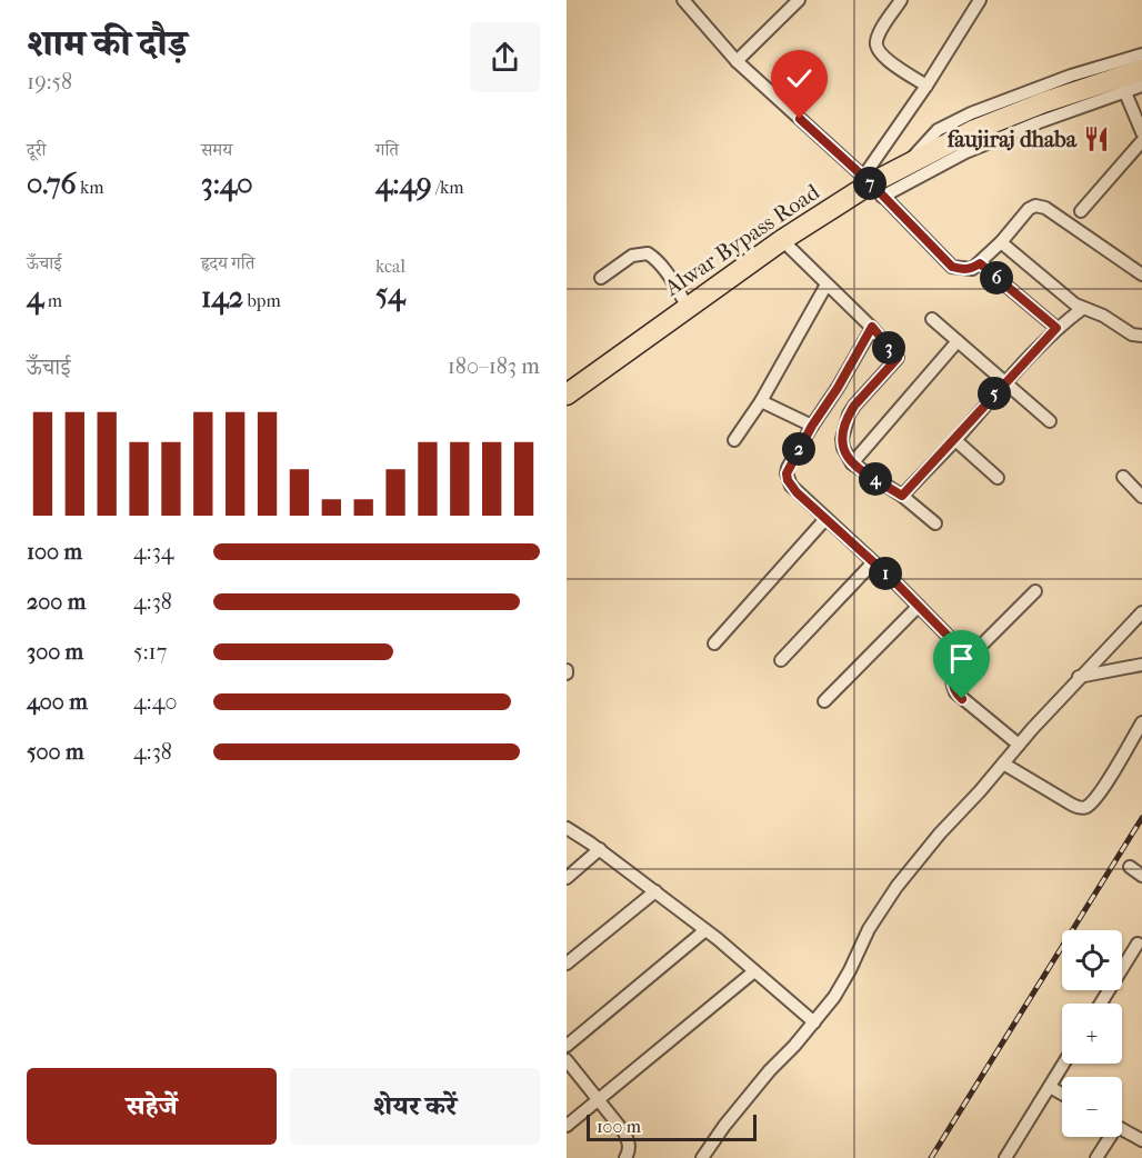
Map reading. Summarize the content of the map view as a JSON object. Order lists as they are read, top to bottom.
{
  "streets": {
    "highway": ["Alwar Bypass Road"]
  },
  "places": {
    "restaurant": ["faujiraj dhaba"]
  },
  "scale_bar": "100 m",
  "page": {
    "heading": ["शाम की दौड़", "19:58"],
    "stats": [
      ["दूरी", "0.76 km"],
      ["समय", "3:40"],
      ["गति", "4:49 /km"],
      ["ऊँचाई", "4 m"],
      ["हृदय गति", "142 bpm"],
      ["kcal", "54"]
    ],
    "pins": [
      "7",
      "6",
      "3",
      "5",
      "2",
      "4",
      "1"
    ],
    "chart": ["ऊँचाई", "180–183 m"],
    "list": [
      {
        "name": "100 m",
        "note": "4:34"
      },
      {
        "name": "200 m",
        "note": "4:38"
      },
      {
        "name": "300 m",
        "note": "5:17"
      },
      {
        "name": "400 m",
        "note": "4:40"
      },
      {
        "name": "500 m",
        "note": "4:38"
      }
    ],
    "map_buttons": ["+", "−"],
    "buttons": ["सहेजें", "शेयर करें"],
    "scale": "100 m"
  }
}
